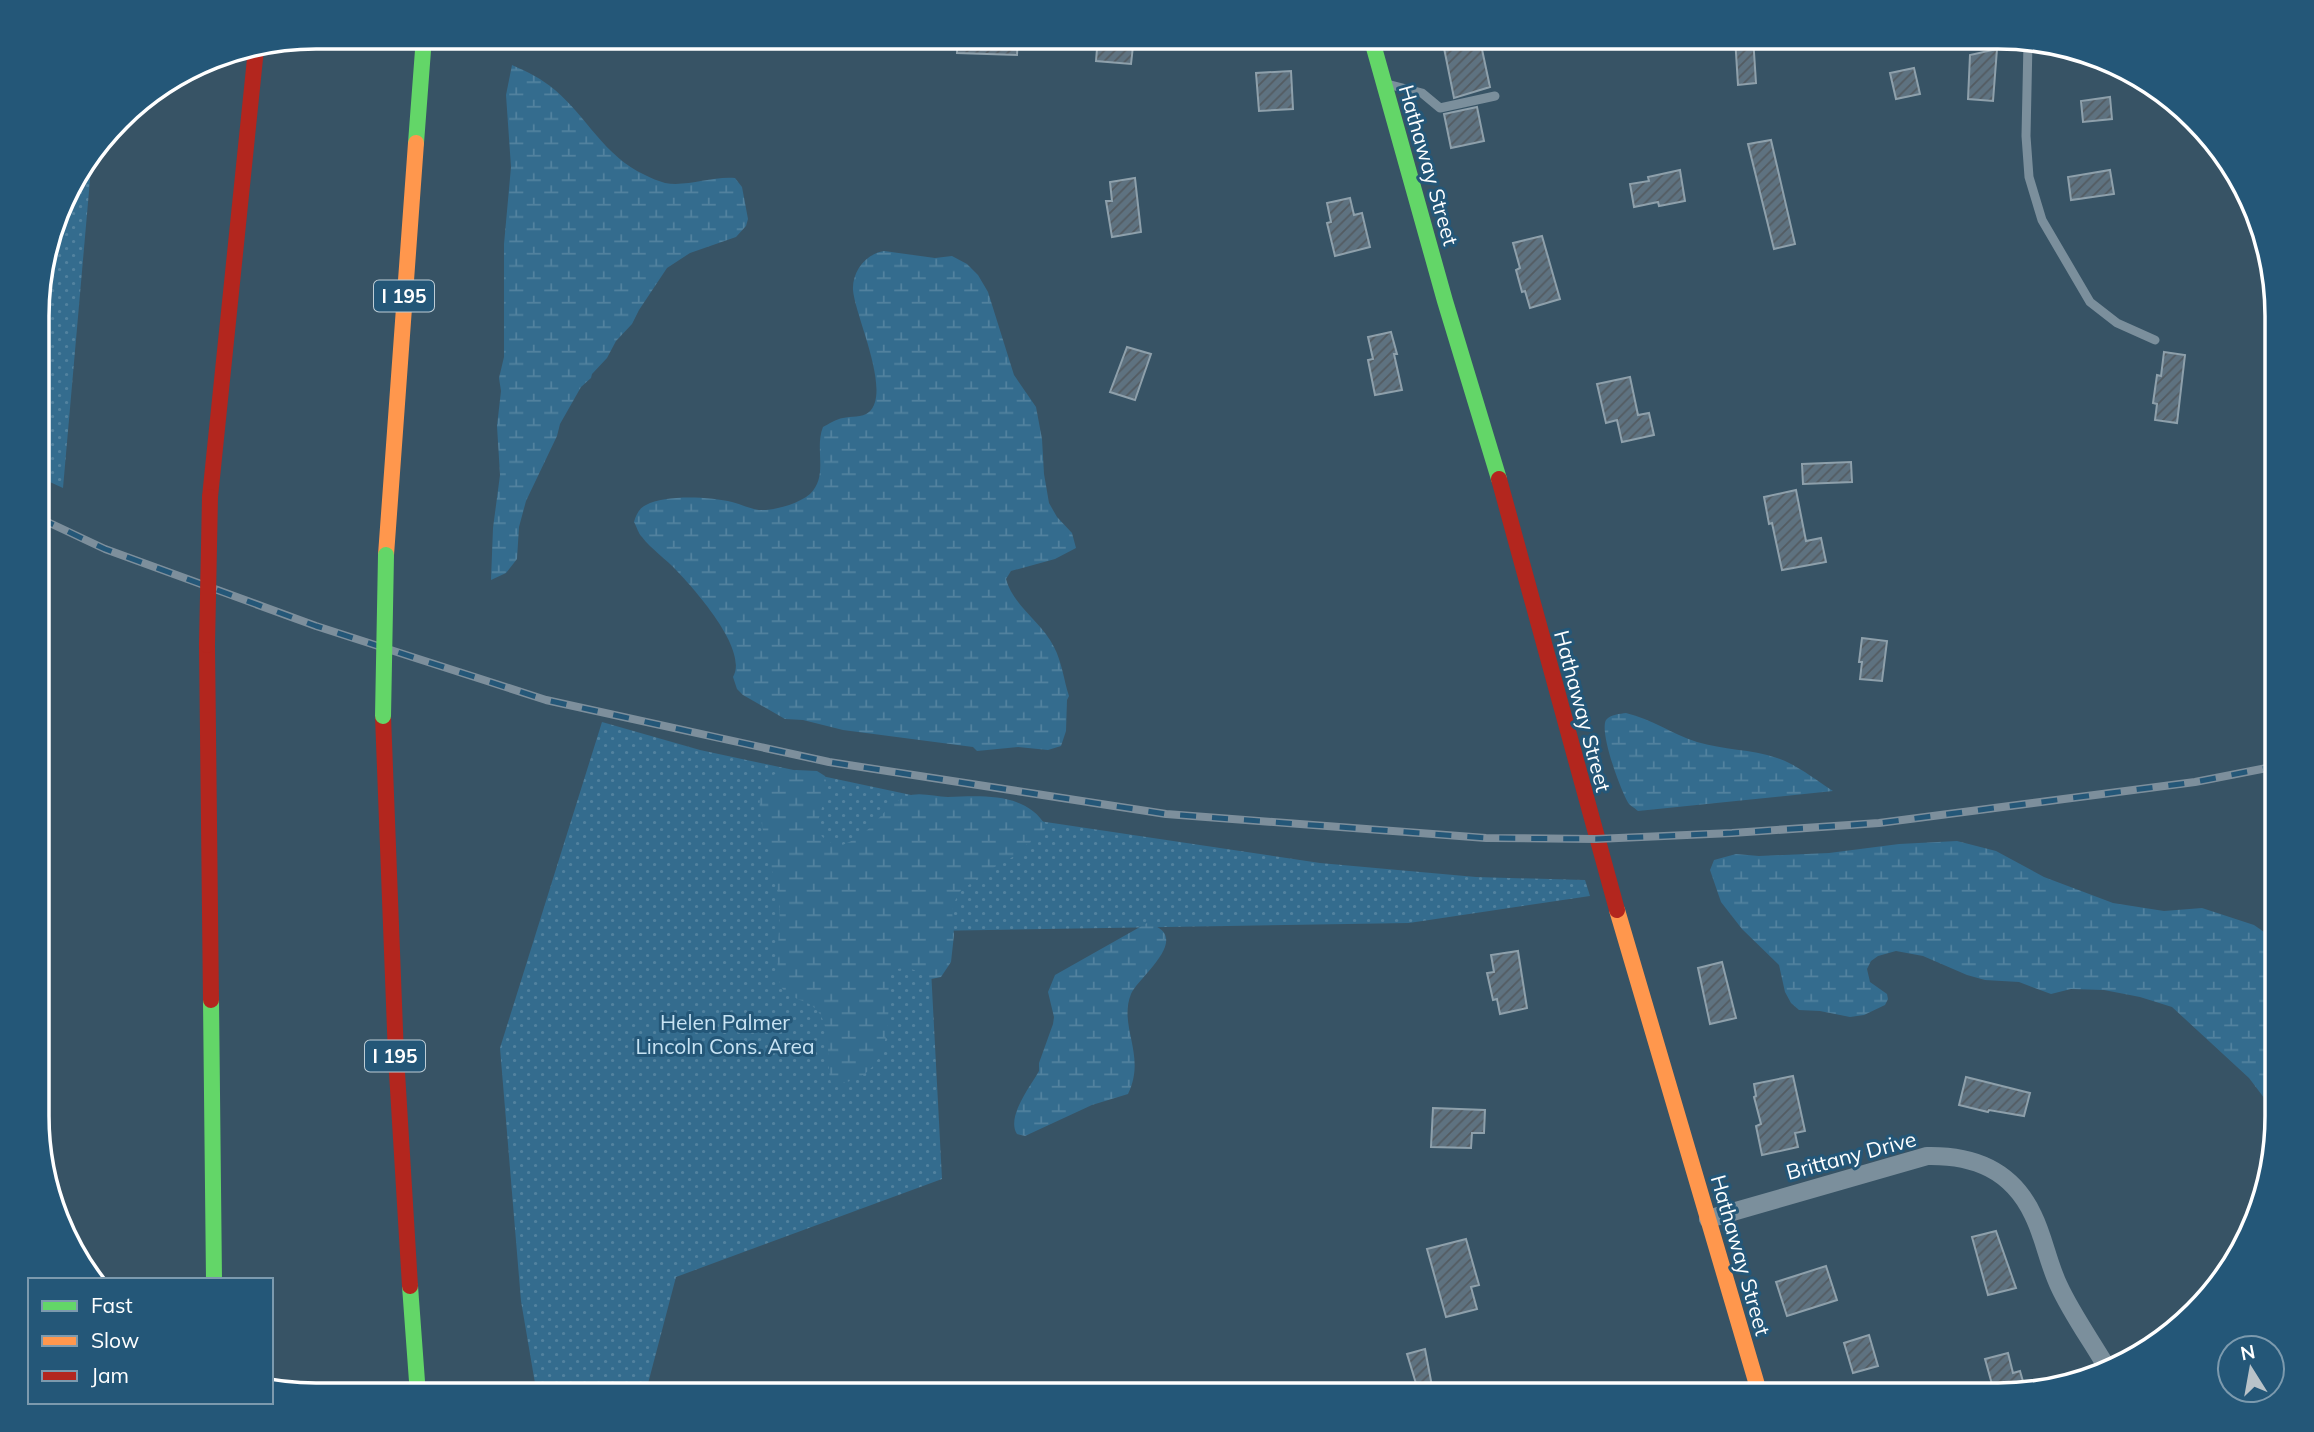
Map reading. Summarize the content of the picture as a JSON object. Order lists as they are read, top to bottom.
{
  "streets": {
    "main road": ["Hathaway Street", "I 195"],
    "street": ["Brittany Drive"]
  },
  "crossings": [
    ["Hathaway Street", "Brittany Drive"]
  ],
  "parks": ["Helen Palmer Lincoln Cons. Area"],
  "legend": ["Fast", "Slow", "Jam"],
  "north": "top"
}
